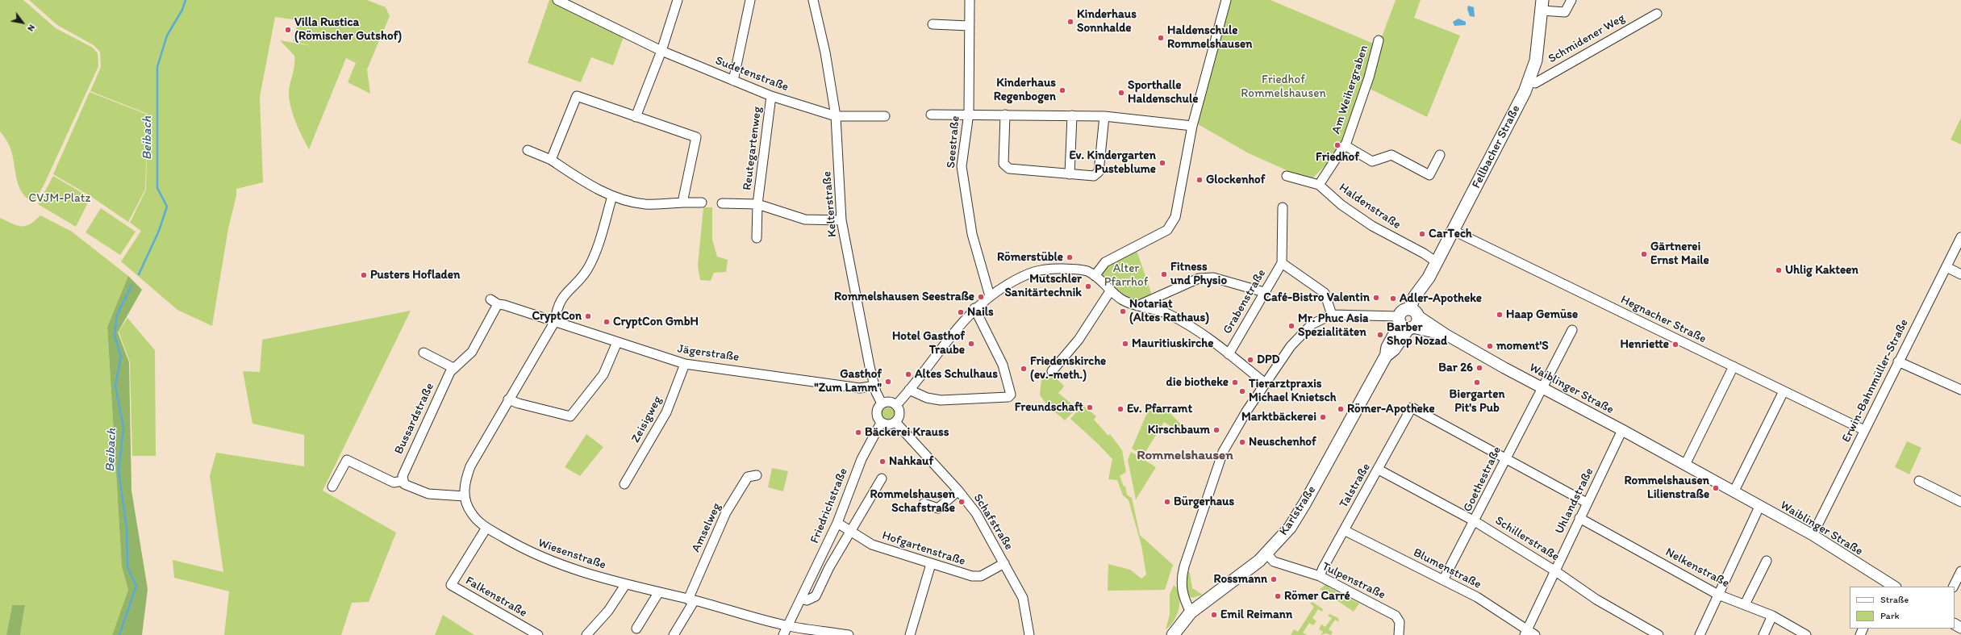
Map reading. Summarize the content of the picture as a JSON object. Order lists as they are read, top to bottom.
{
  "streets": {
    "main road": ["Fellbacher Straße", "Karlstraße"],
    "street": [
      "Schmidener Weg",
      "Sudetenstraße",
      "Am Weihergraben",
      "Seestraße",
      "Reutegartenweg",
      "Kelterstraße",
      "Haldenstraße",
      "Grabenstraße",
      "Hegnacher Straße",
      "Jägerstraße",
      "Erwin-Bahnmüller-Straße",
      "Waiblinger Straße",
      "Bussardstraße",
      "Zeisigweg",
      "Goethestraße",
      "Talstraße",
      "Uhlandstraße",
      "Friedrichstraße",
      "Schafstraße",
      "Amselweg",
      "Schillerstraße",
      "Hofgartenstraße",
      "Wiesenstraße",
      "Nelkenstraße",
      "Blumenstraße",
      "Tulpenstraße",
      "Falkenstraße"
    ]
  },
  "crossings": [
    ["Schmidener Weg", "Fellbacher Straße"],
    ["Sudetenstraße", "Reutegartenweg"],
    ["Sudetenstraße", "Kelterstraße"],
    ["Am Weihergraben", "Haldenstraße"],
    ["Fellbacher Straße", "Haldenstraße"],
    ["Fellbacher Straße", "Hegnacher Straße"],
    ["Fellbacher Straße", "Waiblinger Straße"],
    ["Fellbacher Straße", "Karlstraße"],
    ["Kelterstraße", "Jägerstraße"],
    ["Kelterstraße", "Friedrichstraße"],
    ["Kelterstraße", "Schafstraße"],
    ["Hegnacher Straße", "Erwin-Bahnmüller-Straße"],
    ["Jägerstraße", "Bussardstraße"],
    ["Jägerstraße", "Zeisigweg"],
    ["Jägerstraße", "Wiesenstraße"],
    ["Erwin-Bahnmüller-Straße", "Waiblinger Straße"],
    ["Waiblinger Straße", "Goethestraße"],
    ["Waiblinger Straße", "Uhlandstraße"],
    ["Waiblinger Straße", "Karlstraße"],
    ["Goethestraße", "Talstraße"],
    ["Goethestraße", "Schillerstraße"],
    ["Goethestraße", "Blumenstraße"],
    ["Talstraße", "Schillerstraße"],
    ["Talstraße", "Blumenstraße"],
    ["Talstraße", "Tulpenstraße"],
    ["Uhlandstraße", "Schillerstraße"],
    ["Uhlandstraße", "Nelkenstraße"],
    ["Uhlandstraße", "Blumenstraße"],
    ["Friedrichstraße", "Schafstraße"],
    ["Friedrichstraße", "Hofgartenstraße"],
    ["Friedrichstraße", "Wiesenstraße"],
    ["Karlstraße", "Tulpenstraße"],
    ["Schafstraße", "Hofgartenstraße"],
    ["Amselweg", "Wiesenstraße"],
    ["Wiesenstraße", "Falkenstraße"]
  ],
  "districts": ["Rommelshausen"],
  "water": ["Beibach"],
  "parks": ["Friedhof Rommelshausen", "CVJM-Platz", "Alter Pfarrhof"],
  "places": [
    "Kinderhaus Sonnhalde",
    "Villa Rustica (Römischer Gutshof)",
    "Haldenschule Rommelshausen",
    "Kinderhaus Regenbogen",
    "Sporthalle Haldenschule",
    "Friedhof",
    "Ev. Kindergarten Pusteblume",
    "Glockenhof",
    "CarTech",
    "Gärtnerei Ernst Maile",
    "Römerstüble",
    "Uhlig Kakteen",
    "Fitness und Physio",
    "Pusters Hofladen",
    "Mutschler Sanitärtechnik",
    "Rommelshausen Seestraße",
    "Café-Bistro Valentin",
    "Adler-Apotheke",
    "Notariat (Altes Rathaus)",
    "Nails",
    "Haap Gemüse",
    "CryptCon",
    "CryptCon GmbH",
    "Mr. Phuc Asia Spezialitäten",
    "Barber Shop Nozad",
    "Hotel Gasthof Traube",
    "Mauritiuskirche",
    "Henriette",
    "moment'S",
    "DPD",
    "Bar 26",
    "Friedenskirche (ev.-meth.)",
    "Altes Schulhaus",
    "Gasthof \"Zum Lamm\"",
    "die biotheke",
    "Biergarten Pit's Pub",
    "Tierarztpraxis Michael Knietsch",
    "Freundschaft",
    "Ev. Pfarramt",
    "Römer-Apotheke",
    "Marktbäckerei",
    "Kirschbaum",
    "Bäckerei Krauss",
    "Neuschenhof",
    "Nahkauf",
    "Rommelshausen Lilienstraße",
    "Rommelshausen Schafstraße",
    "Bürgerhaus",
    "Rossmann",
    "Römer Carré",
    "Emil Reimann"
  ],
  "legend": ["Straße", "Park"],
  "north": "bottom right"
}
